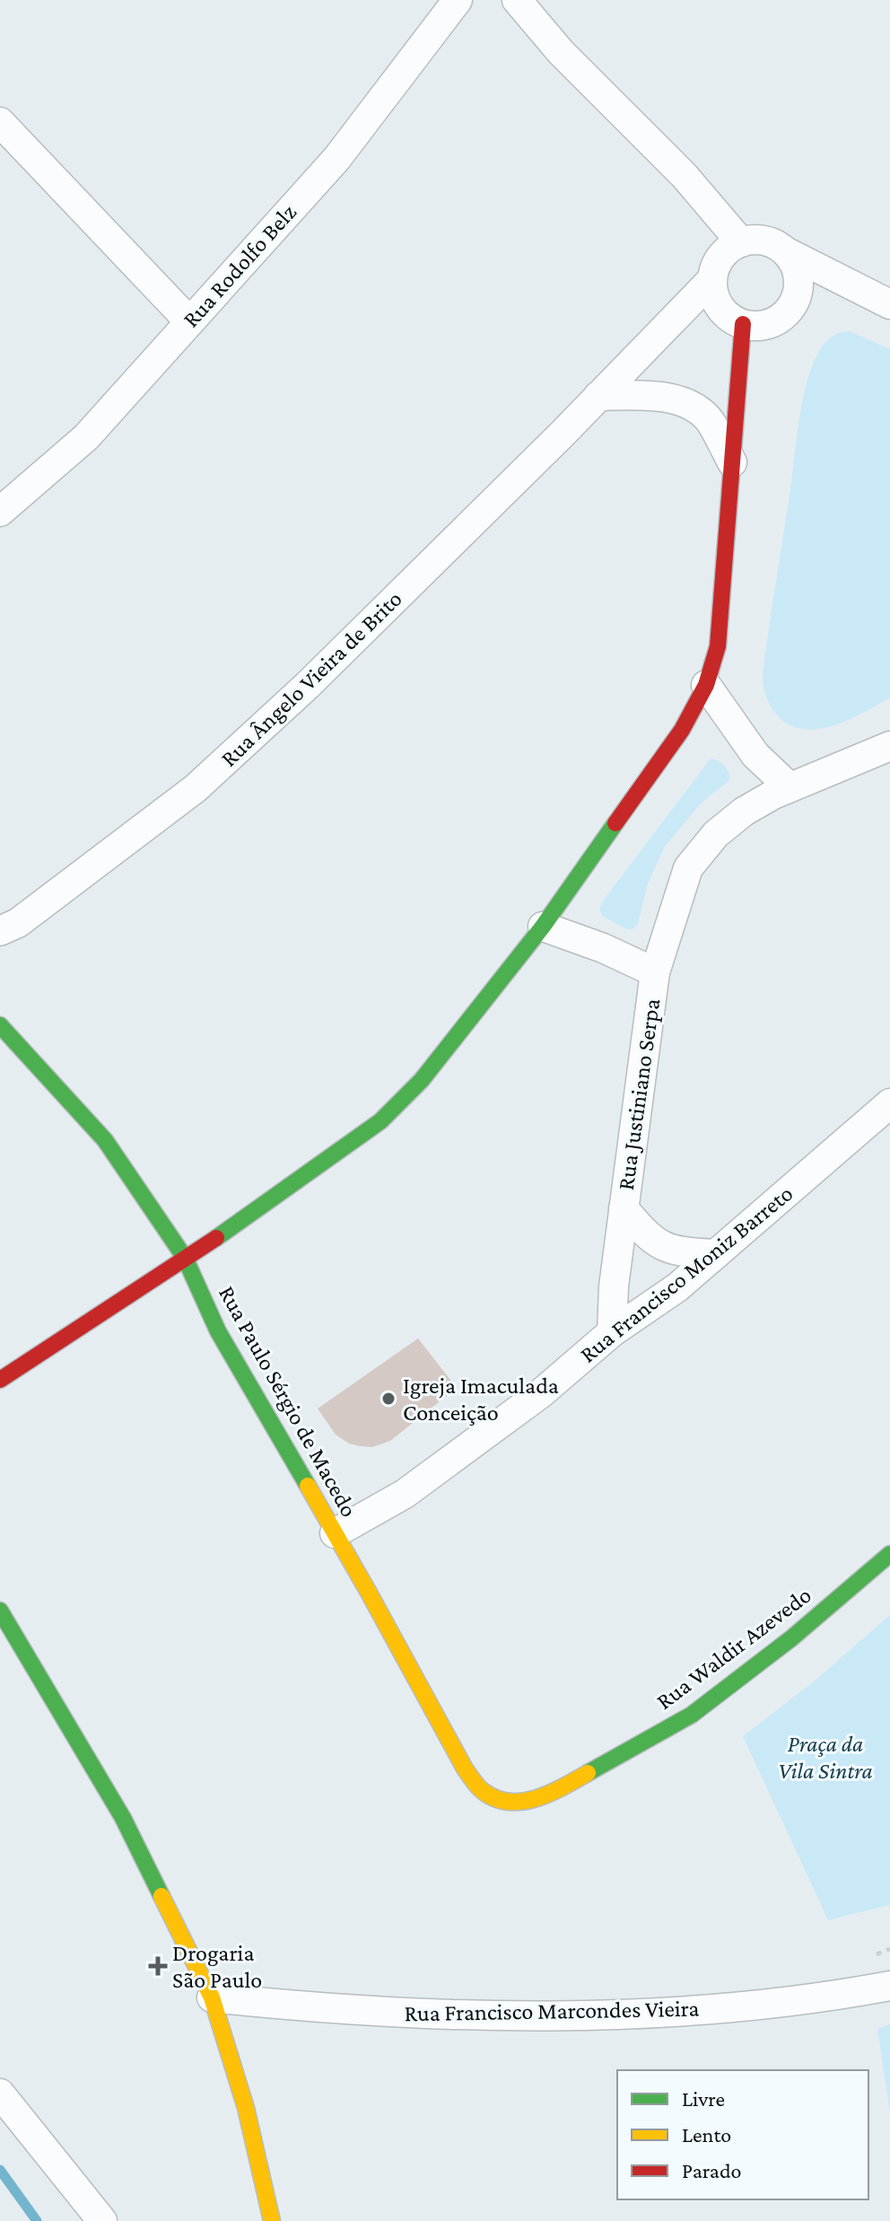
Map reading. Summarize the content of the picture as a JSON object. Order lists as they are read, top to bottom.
{
  "streets": {
    "street": [
      "Rua Rodolfo Belz",
      "Rua Ângelo Vieira de Brito",
      "Rua Justiniano Serpa",
      "Rua Francisco Moniz Barreto",
      "Rua Paulo Sérgio de Macedo",
      "Rua Waldir Azevedo",
      "Rua Francisco Marcondes Vieira"
    ]
  },
  "crossings": [
    ["Rua Justiniano Serpa", "Rua Francisco Moniz Barreto"],
    ["Rua Francisco Moniz Barreto", "Rua Paulo Sérgio de Macedo"],
    ["Rua Paulo Sérgio de Macedo", "Rua Waldir Azevedo"]
  ],
  "parks": ["Praça da Vila Sintra"],
  "places": {
    "other": ["Igreja Imaculada Conceição"],
    "health": ["Drogaria São Paulo"]
  },
  "legend": ["Livre", "Lento", "Parado"]
}
